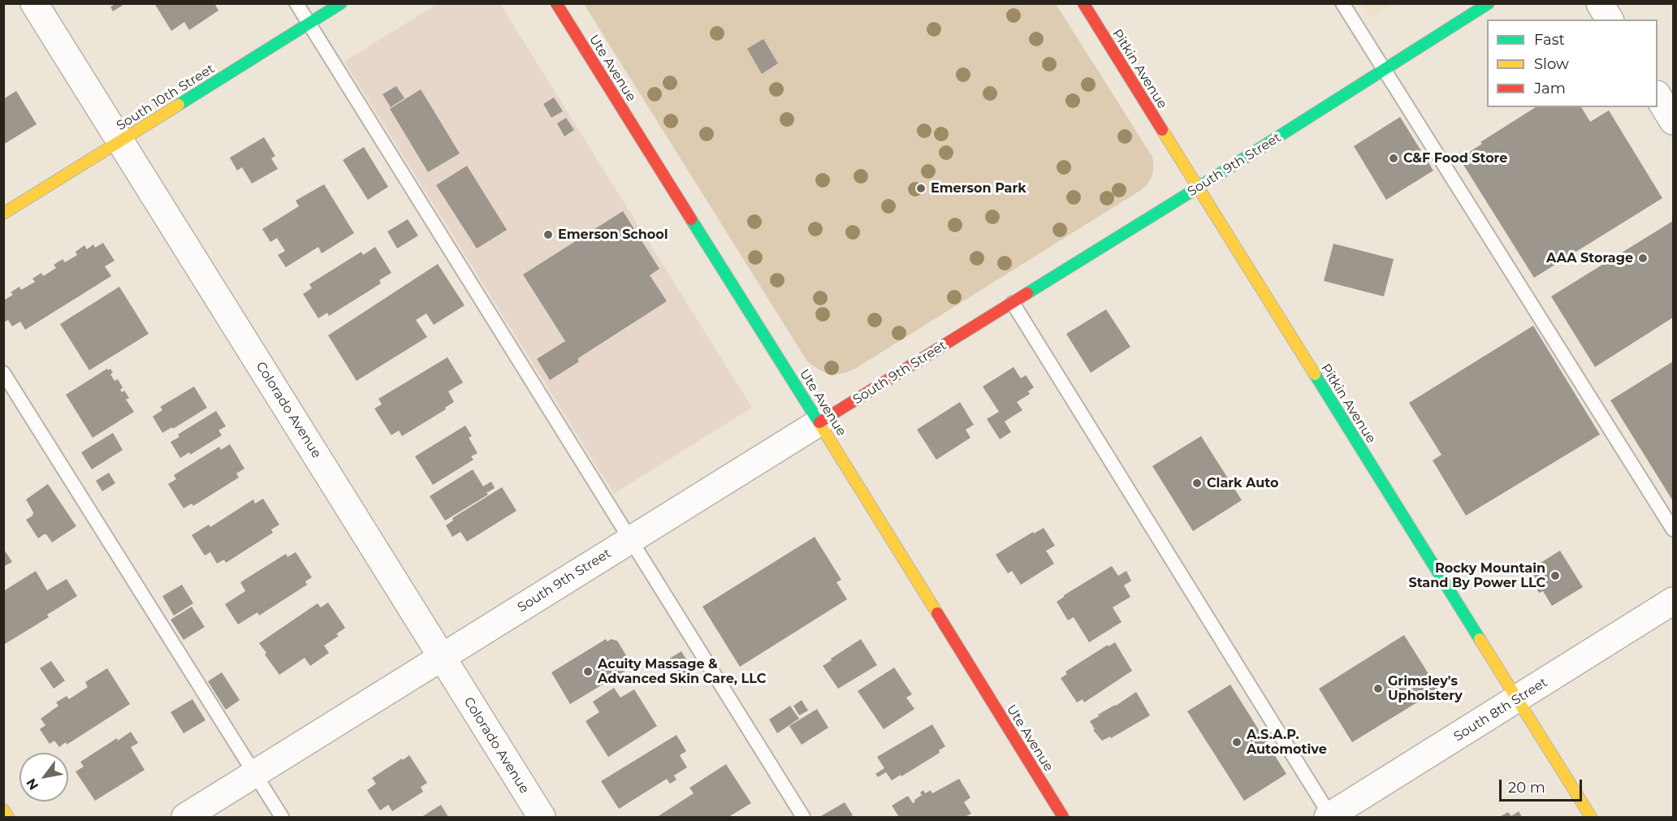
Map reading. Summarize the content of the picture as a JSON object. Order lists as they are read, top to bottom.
{
  "streets": {
    "main road": [
      "Ute Avenue",
      "Pitkin Avenue",
      "South 10th Street",
      "South 9th Street"
    ],
    "street": ["Colorado Avenue", "South 8th Street"]
  },
  "crossings": [
    ["Ute Avenue", "South 9th Street"],
    ["Pitkin Avenue", "South 9th Street"],
    ["Pitkin Avenue", "South 8th Street"],
    ["South 10th Street", "Colorado Avenue"],
    ["South 9th Street", "Colorado Avenue"]
  ],
  "places": [
    "C&F Food Store",
    "Emerson Park",
    "Emerson School",
    "AAA Storage",
    "Clark Auto",
    "Rocky Mountain Stand By Power LLC",
    "Acuity Massage & Advanced Skin Care, LLC",
    "Grimsley's Upholstery",
    "A.S.A.P. Automotive"
  ],
  "legend": ["Fast", "Slow", "Jam"],
  "scale_bar": "20 m",
  "north": "bottom left"
}
